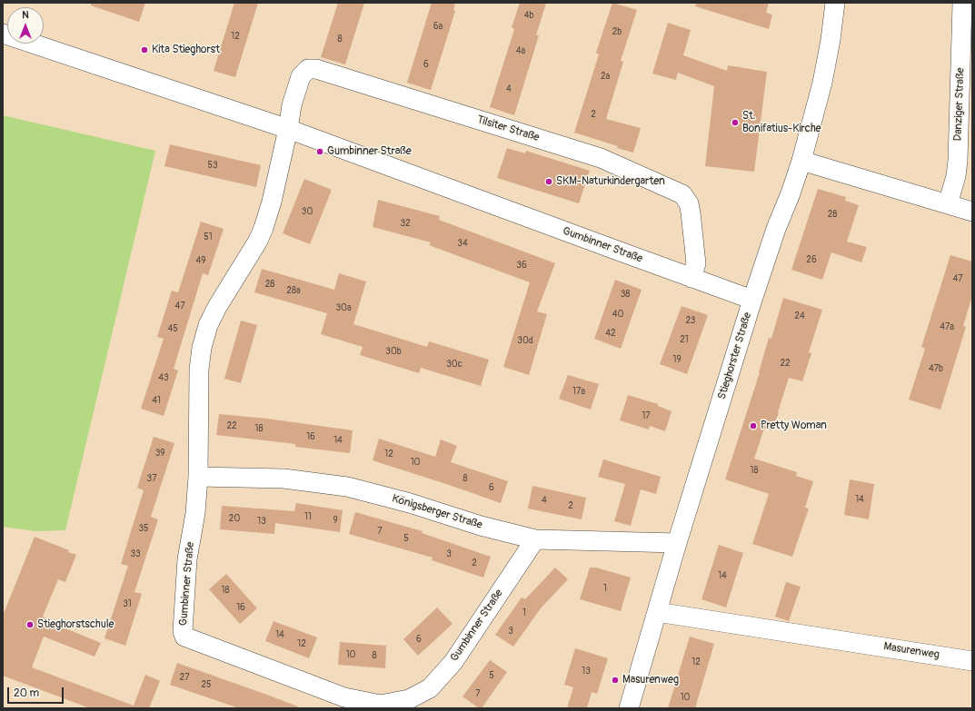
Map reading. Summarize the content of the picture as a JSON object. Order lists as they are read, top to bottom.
{
  "streets": {
    "street": [
      "Danziger Straße",
      "Tilsiter Straße",
      "Gumbinner Straße",
      "Stieghorster Straße",
      "Königsberger Straße",
      "Masurenweg"
    ]
  },
  "crossings": [
    ["Tilsiter Straße", "Gumbinner Straße"],
    ["Gumbinner Straße", "Stieghorster Straße"],
    ["Gumbinner Straße", "Königsberger Straße"],
    ["Stieghorster Straße", "Königsberger Straße"],
    ["Stieghorster Straße", "Masurenweg"]
  ],
  "places": [
    "Kita Stieghorst",
    "St. Bonifatius-Kirche",
    "Gumbinner Straße",
    "SKM-Naturkindergarten",
    "Pretty Woman",
    "Stieghorstschule",
    "Masurenweg"
  ],
  "house_numbers": [
    "4b",
    "6a",
    "2b",
    "12",
    "8",
    "4a",
    "6",
    "2a",
    "4",
    "2",
    "53",
    "30",
    "28",
    "32",
    "51",
    "34",
    "26",
    "49",
    "36",
    "47",
    "28",
    "28a",
    "38",
    "47",
    "30a",
    "40",
    "24",
    "23",
    "47a",
    "45",
    "42",
    "21",
    "30d",
    "30b",
    "19",
    "22",
    "30c",
    "47b",
    "43",
    "17a",
    "41",
    "17",
    "22",
    "18",
    "16",
    "14",
    "39",
    "12",
    "10",
    "18",
    "37",
    "8",
    "6",
    "14",
    "4",
    "2",
    "11",
    "20",
    "9",
    "13",
    "35",
    "7",
    "5",
    "33",
    "3",
    "2",
    "14",
    "1",
    "18",
    "31",
    "16",
    "1",
    "3",
    "14",
    "6",
    "12",
    "10",
    "8",
    "12",
    "13",
    "5",
    "27",
    "25",
    "7",
    "10"
  ],
  "scale_bar": "20 m",
  "north": "top"
}
